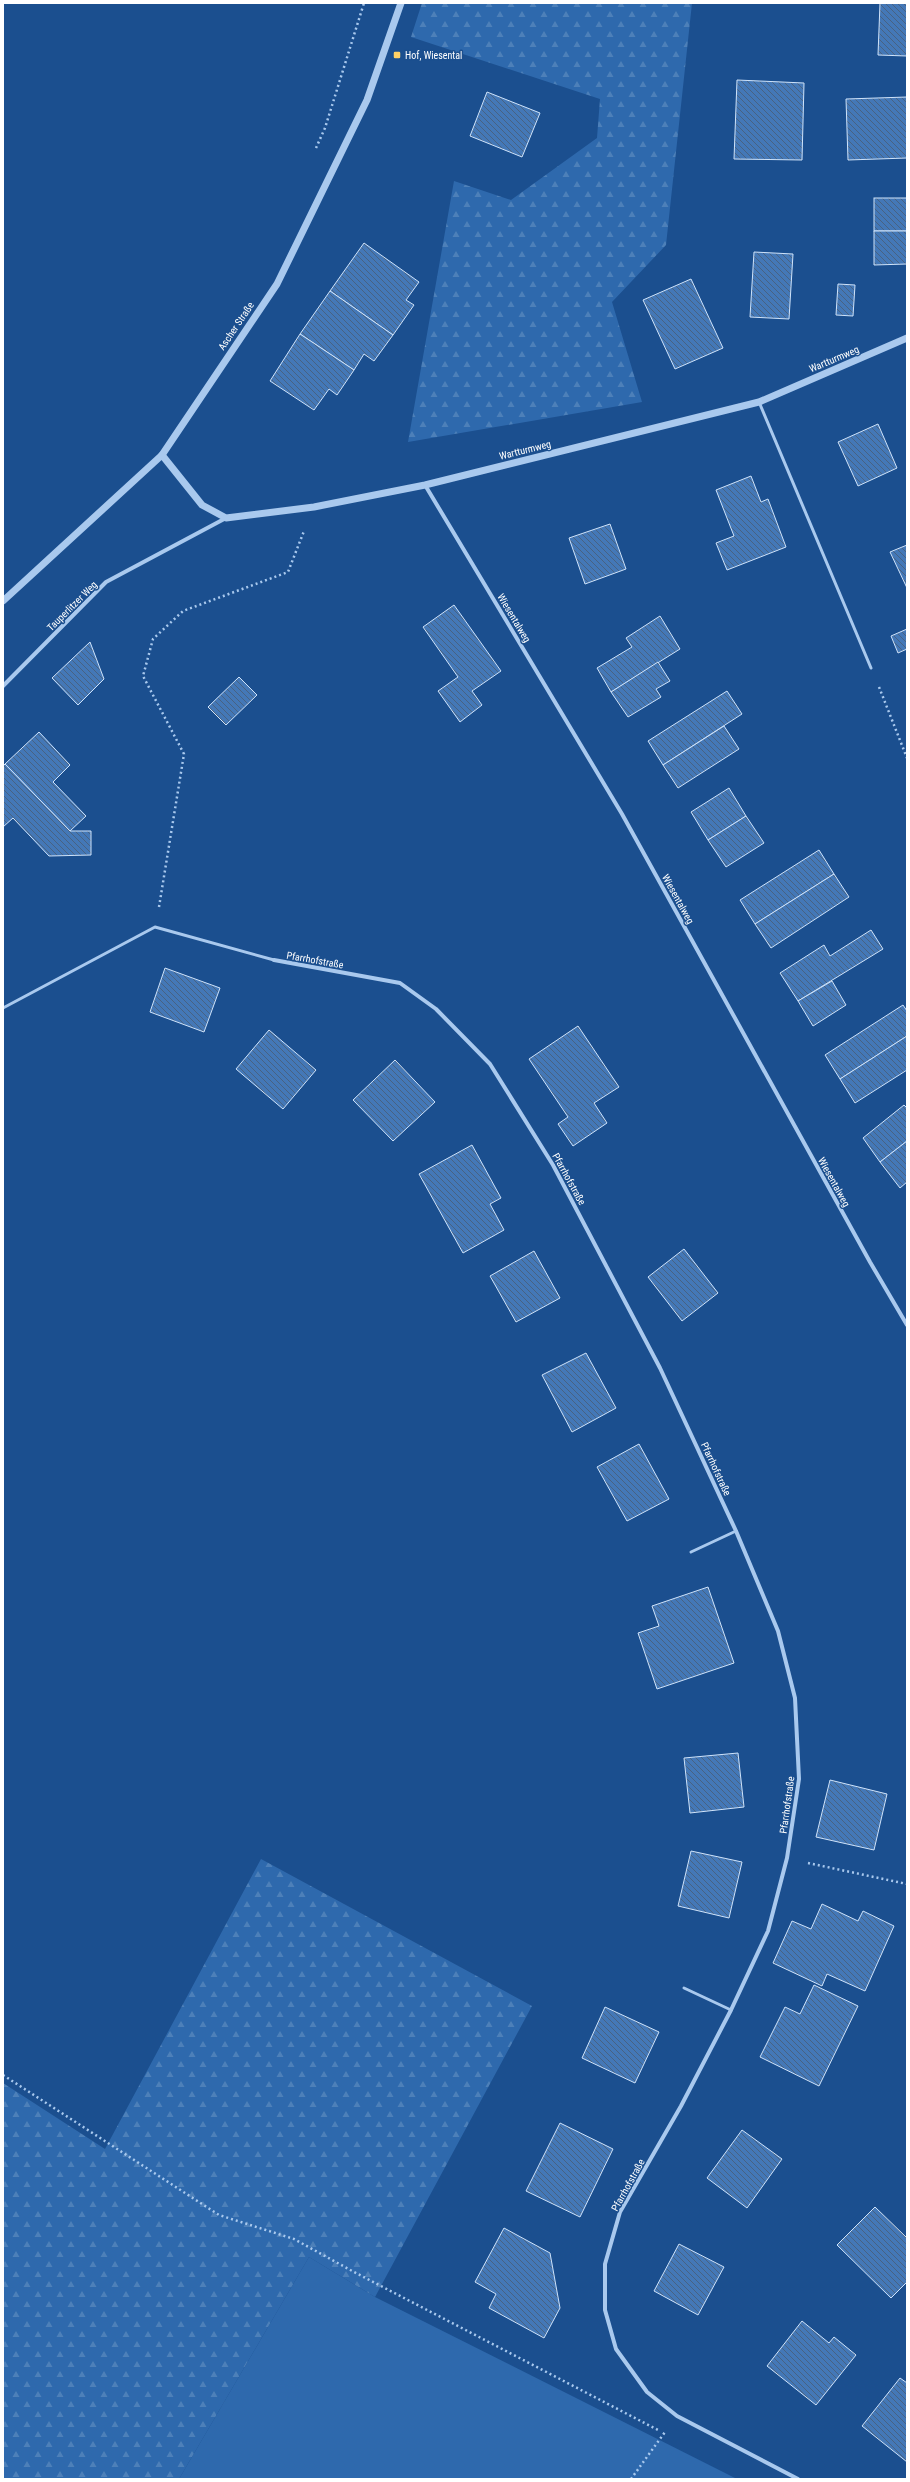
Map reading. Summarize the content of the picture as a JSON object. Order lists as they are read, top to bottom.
{
  "streets": {
    "street": [
      "Ascher Straße",
      "Wartturmweg",
      "Tauperlitzer Weg",
      "Wiesentalweg",
      "Pfarrhofstraße"
    ]
  },
  "crossings": [
    ["Wartturmweg", "Tauperlitzer Weg"],
    ["Wartturmweg", "Wiesentalweg"]
  ],
  "places": {
    "transit": ["Hof, Wiesental"]
  }
}
